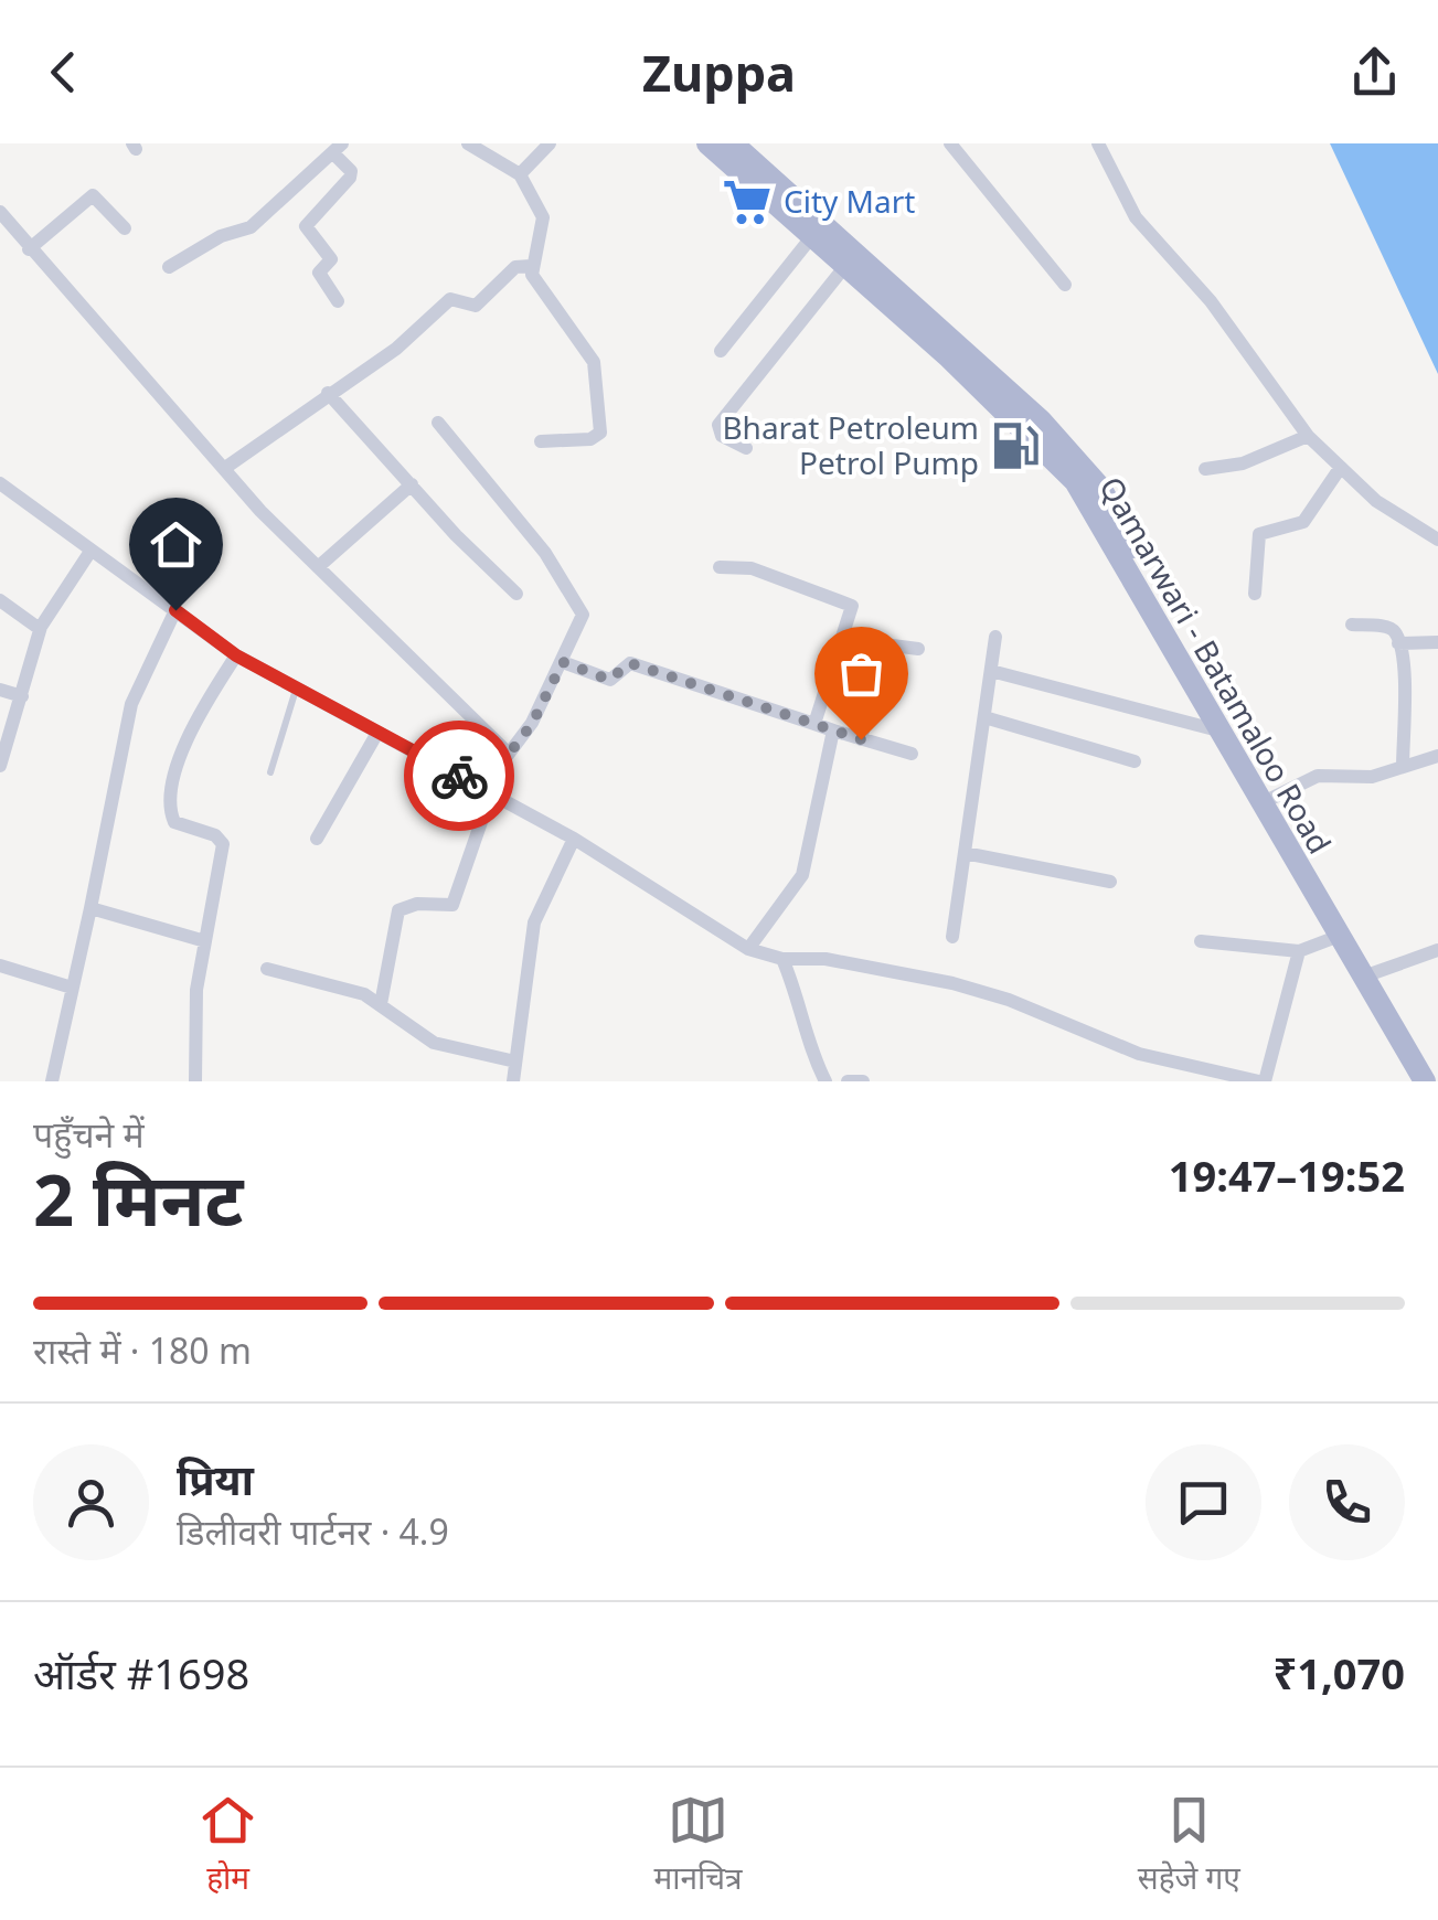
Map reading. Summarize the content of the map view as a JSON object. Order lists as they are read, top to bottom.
{
  "streets": {
    "main road": ["Qamarwari - Batamaloo Road"]
  },
  "places": {
    "supermarket": ["City Mart"],
    "fuel station": ["Bharat Petroleum Petrol Pump"]
  },
  "page": {
    "header": "Zuppa",
    "heading": ["2 मिनट", "पहुँचने में", "19:47–19:52"],
    "panel": [
      "प्रिया",
      "डिलीवरी पार्टनर · 4.9",
      "ऑर्डर #1698",
      "₹1,070"
    ],
    "bar": "रास्ते में · 180 m",
    "tabs": ["होम", "मानचित्र", "सहेजे गए"]
  }
}
